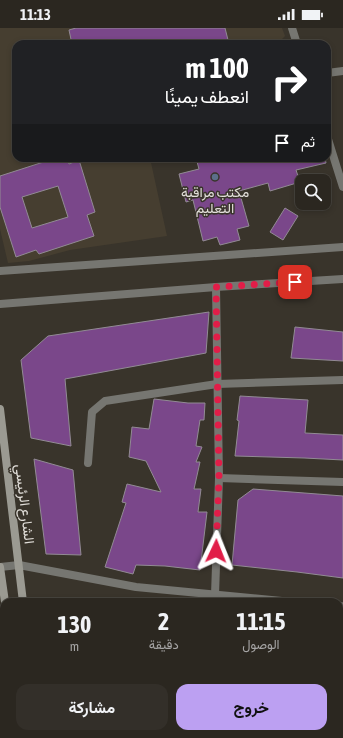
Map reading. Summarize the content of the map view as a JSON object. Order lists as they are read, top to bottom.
{
  "streets": {
    "street": ["الشارع الرئيسي"]
  },
  "places": ["مكتب مراقبة التعليم"],
  "page": {
    "status": "11:13",
    "turn": ["100 m", "انعطف يمينًا"],
    "then": "ثم",
    "eta": [
      "11:15",
      "الوصول",
      "2",
      "دقيقة",
      "130",
      "m"
    ],
    "buttons": ["خروج", "مشاركة"]
  }
}
